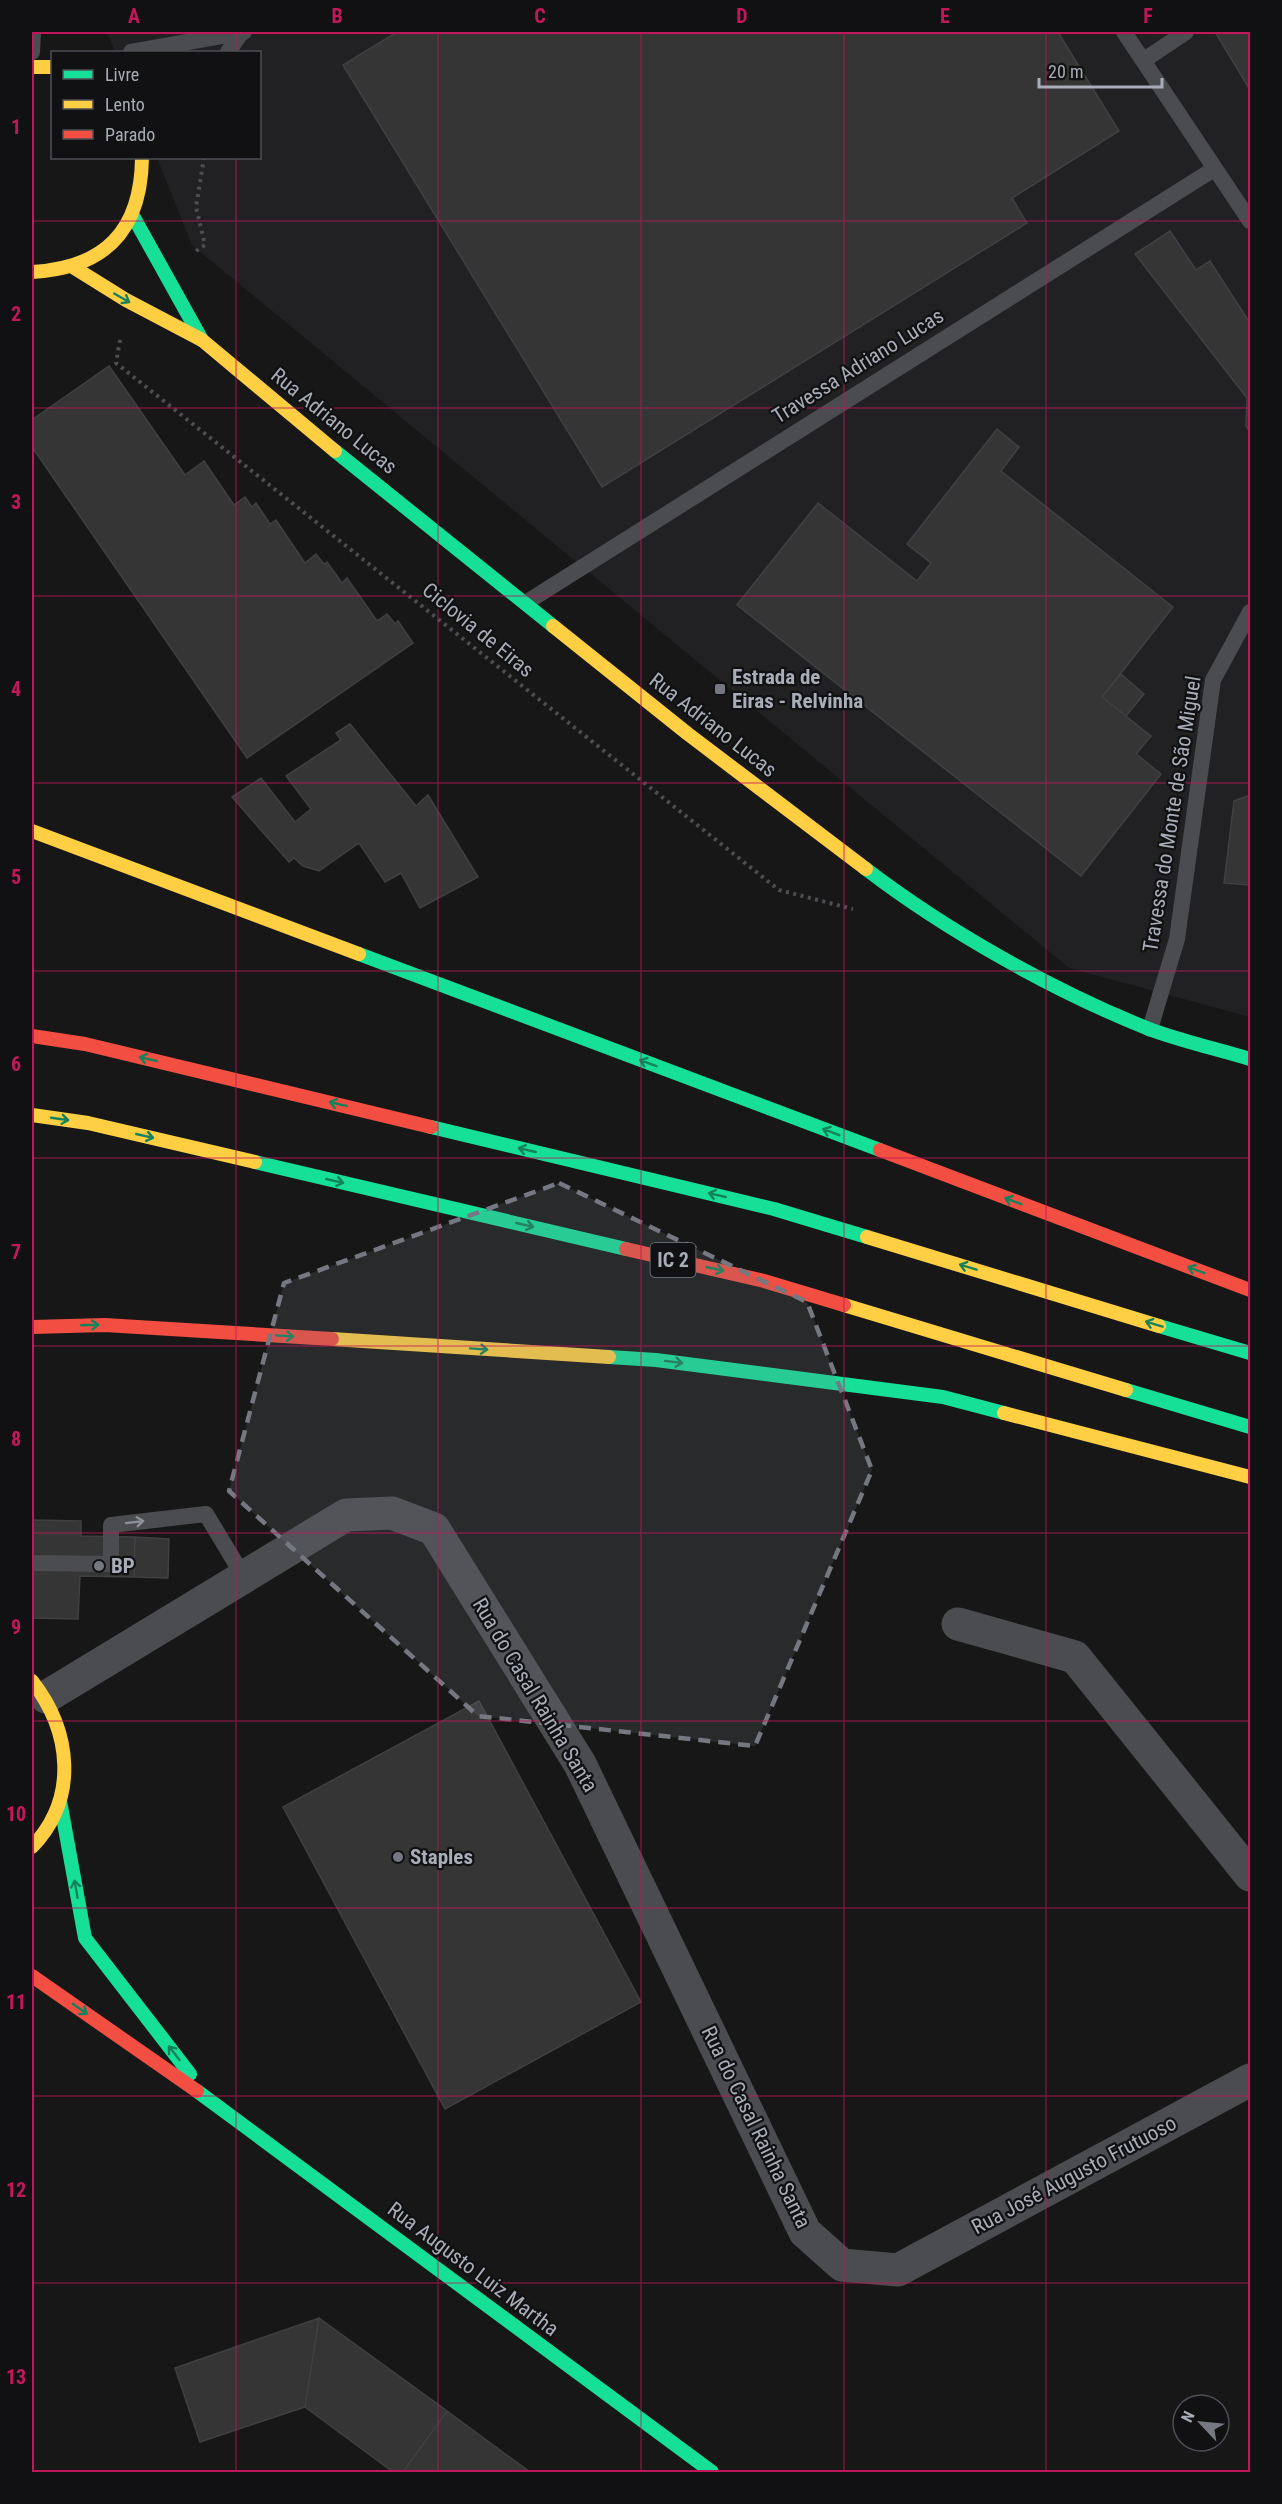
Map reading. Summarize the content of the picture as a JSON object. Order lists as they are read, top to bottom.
{
  "streets": {
    "main road": ["Rua Adriano Lucas", "IC 2", "Rua Augusto Luiz Martha"],
    "street": ["Rua do Casal Rainha Santa", "Rua José Augusto Frutuoso"],
    "lane": ["Travessa Adriano Lucas", "Travessa do Monte de São Miguel"],
    "path": ["Ciclovia de Eiras"]
  },
  "crossings": [
    ["Travessa Adriano Lucas", "Rua Adriano Lucas"],
    ["Rua Adriano Lucas", "Ciclovia de Eiras"],
    ["Rua Adriano Lucas", "Travessa do Monte de São Miguel"],
    ["Rua do Casal Rainha Santa", "Rua José Augusto Frutuoso"]
  ],
  "places": {
    "transit": ["Estrada de Eiras - Relvinha"],
    "other": ["BP", "Staples"]
  },
  "legend": ["Livre", "Lento", "Parado"],
  "scale_bar": "20 m",
  "north": "top left",
  "grid": {
    "columns": [
      "A",
      "B",
      "C",
      "D",
      "E",
      "F"
    ],
    "rows": [
      "1",
      "2",
      "3",
      "4",
      "5",
      "6",
      "7",
      "8",
      "9",
      "10",
      "11",
      "12",
      "13"
    ]
  }
}
